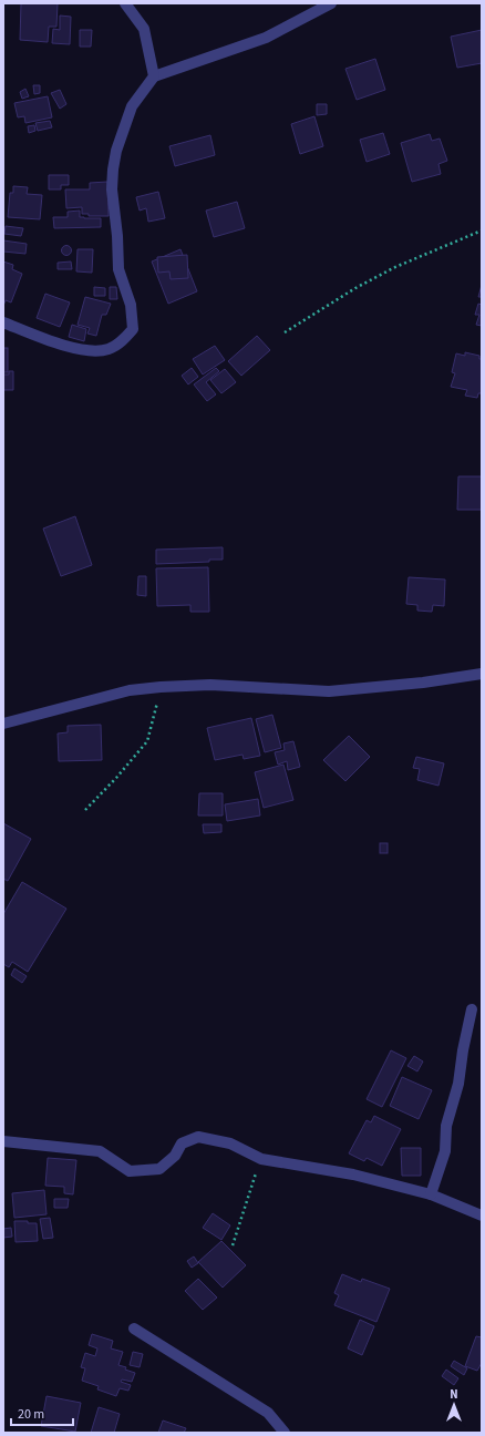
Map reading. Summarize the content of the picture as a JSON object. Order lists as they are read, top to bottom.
{
  "scale_bar": "20 m",
  "north": "top"
}
